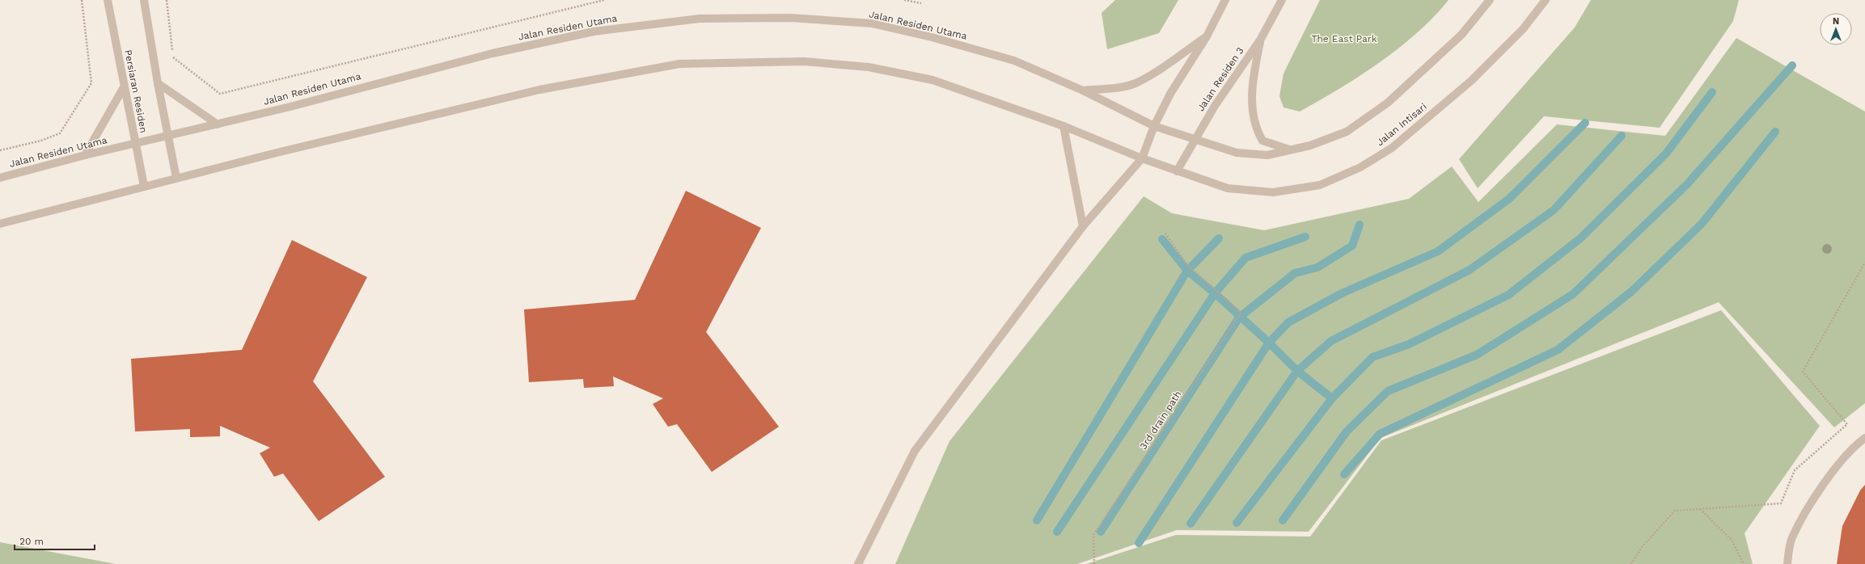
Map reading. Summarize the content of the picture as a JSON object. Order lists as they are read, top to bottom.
{
  "streets": {
    "street": [
      "Jalan Residen Utama",
      "Jalan Residen 3",
      "Persiaran Residen",
      "Jalan Intisari"
    ],
    "path": ["3rd drain path"]
  },
  "crossings": [
    ["Jalan Residen Utama", "Jalan Residen 3"],
    ["Jalan Residen Utama", "Persiaran Residen"],
    ["Jalan Residen 3", "Jalan Intisari"]
  ],
  "parks": ["The East Park"],
  "scale_bar": "20 m",
  "north": "top"
}
